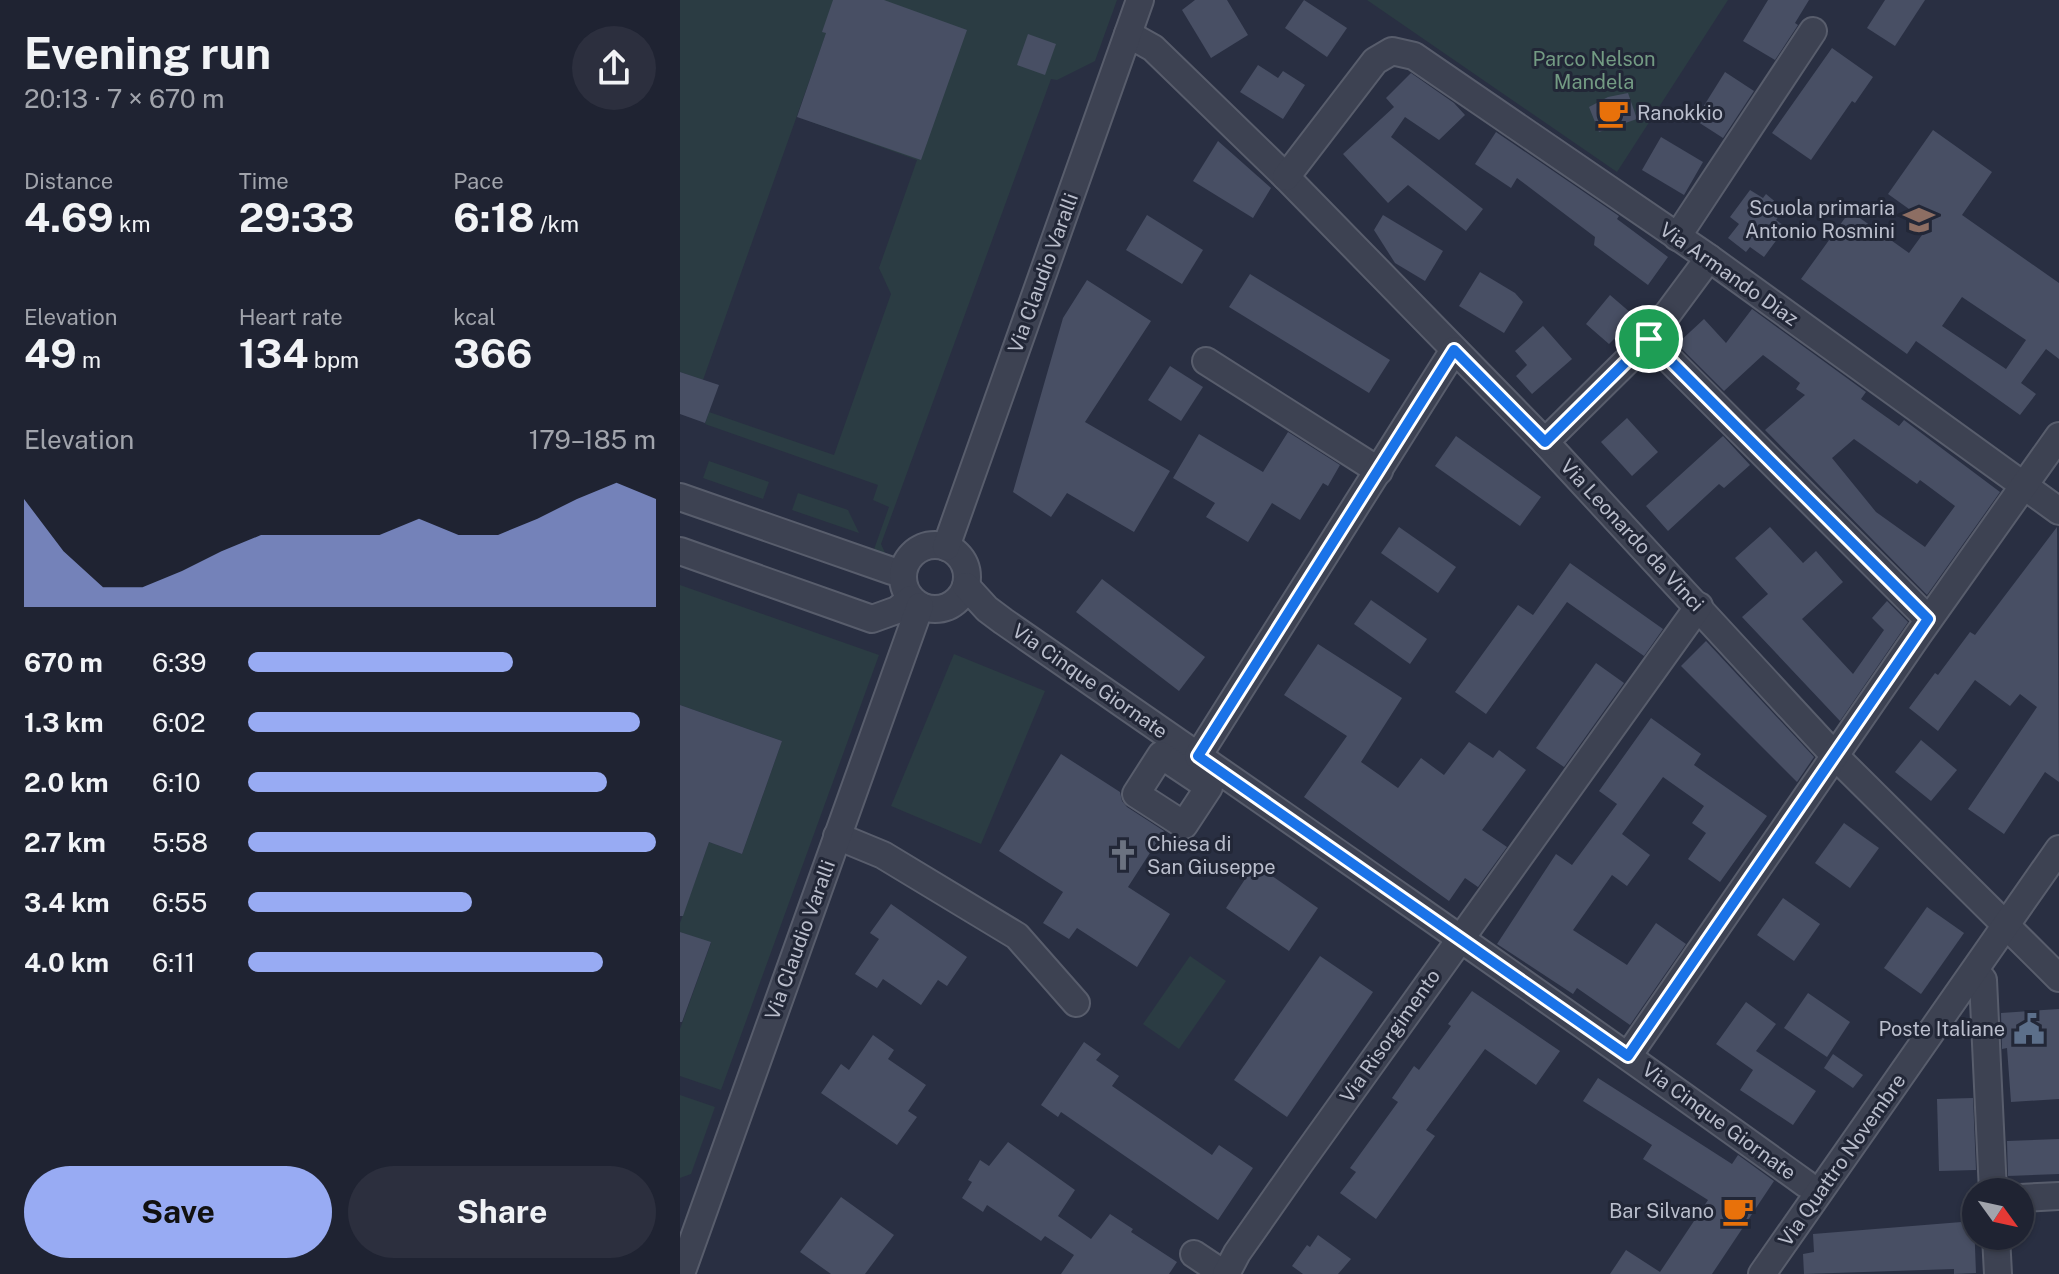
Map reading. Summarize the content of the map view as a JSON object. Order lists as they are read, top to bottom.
{
  "streets": {
    "street": [
      "Via Claudio Varalli",
      "Via Armando Diaz",
      "Via Leonardo da Vinci",
      "Via Cinque Giornate",
      "Via Risorgimento",
      "Via Quattro Novembre"
    ]
  },
  "crossings": [
    ["Via Claudio Varalli", "Via Leonardo da Vinci"],
    ["Via Claudio Varalli", "Via Cinque Giornate"],
    ["Via Armando Diaz", "Via Leonardo da Vinci"],
    ["Via Leonardo da Vinci", "Via Risorgimento"],
    ["Via Leonardo da Vinci", "Via Quattro Novembre"],
    ["Via Cinque Giornate", "Via Risorgimento"]
  ],
  "parks": ["Parco Nelson Mandela"],
  "places": {
    "cafe": ["Ranokkio", "Bar Silvano"],
    "school or university": ["Scuola primaria Antonio Rosmini"],
    "church": ["Chiesa di San Giuseppe"],
    "public building": ["Poste Italiane"]
  },
  "north": "bottom right",
  "page": {
    "heading": ["Evening run", "20:13 · 7 × 670 m"],
    "stats": [
      ["Distance", "4.69 km"],
      ["Time", "29:33"],
      ["Pace", "6:18 /km"],
      ["Elevation", "49 m"],
      ["Heart rate", "134 bpm"],
      ["kcal", "366"]
    ],
    "chart": ["Elevation", "179–185 m"],
    "list": [
      {
        "name": "670 m",
        "note": "6:39"
      },
      {
        "name": "1.3 km",
        "note": "6:02"
      },
      {
        "name": "2.0 km",
        "note": "6:10"
      },
      {
        "name": "2.7 km",
        "note": "5:58"
      },
      {
        "name": "3.4 km",
        "note": "6:55"
      },
      {
        "name": "4.0 km",
        "note": "6:11"
      }
    ],
    "buttons": ["Save", "Share"]
  }
}
